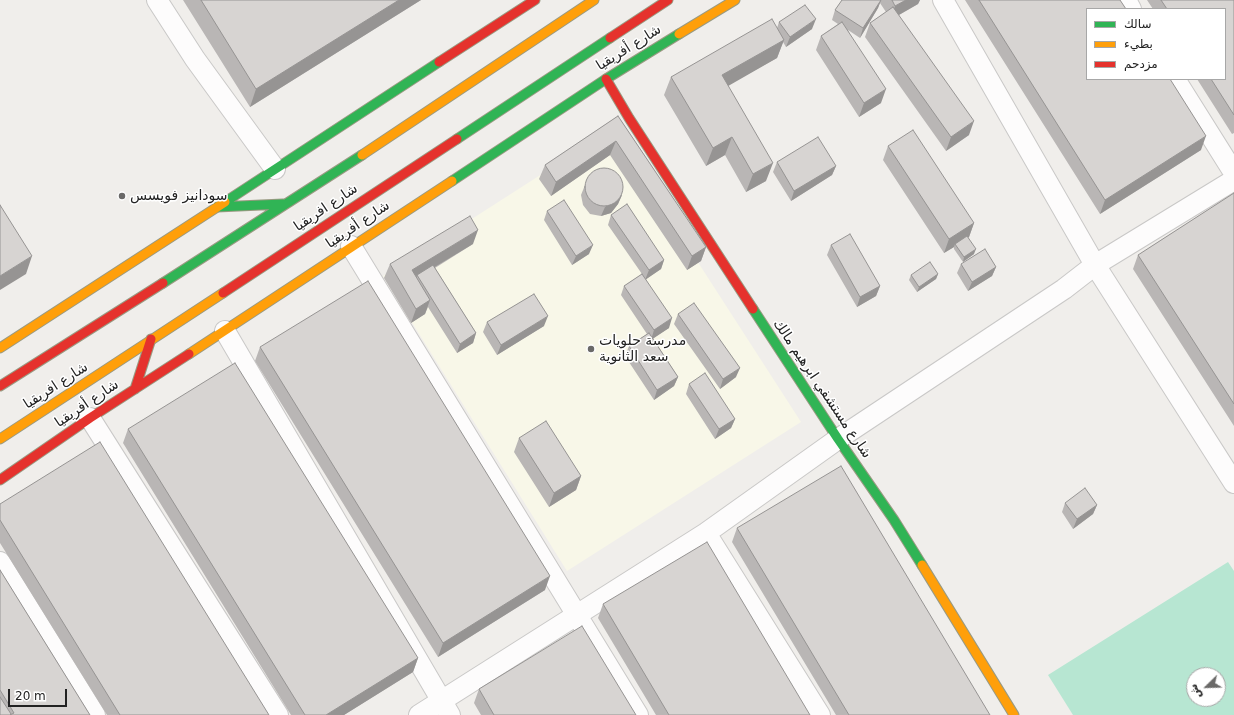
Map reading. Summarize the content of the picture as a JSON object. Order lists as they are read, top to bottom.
{
  "streets": {
    "main road": ["شارع أفريقيا", "شارع افريقيا", "شارع مستشفي ابرهيم مالك"]
  },
  "crossings": [
    ["شارع أفريقيا", "شارع مستشفي ابرهيم مالك"]
  ],
  "places": ["سودانيز فويسس", "مدرسة حلويات سعد الثانوية"],
  "legend": ["سالك", "بطيء", "مزدحم"],
  "scale_bar": "20 m",
  "north": "bottom left"
}
